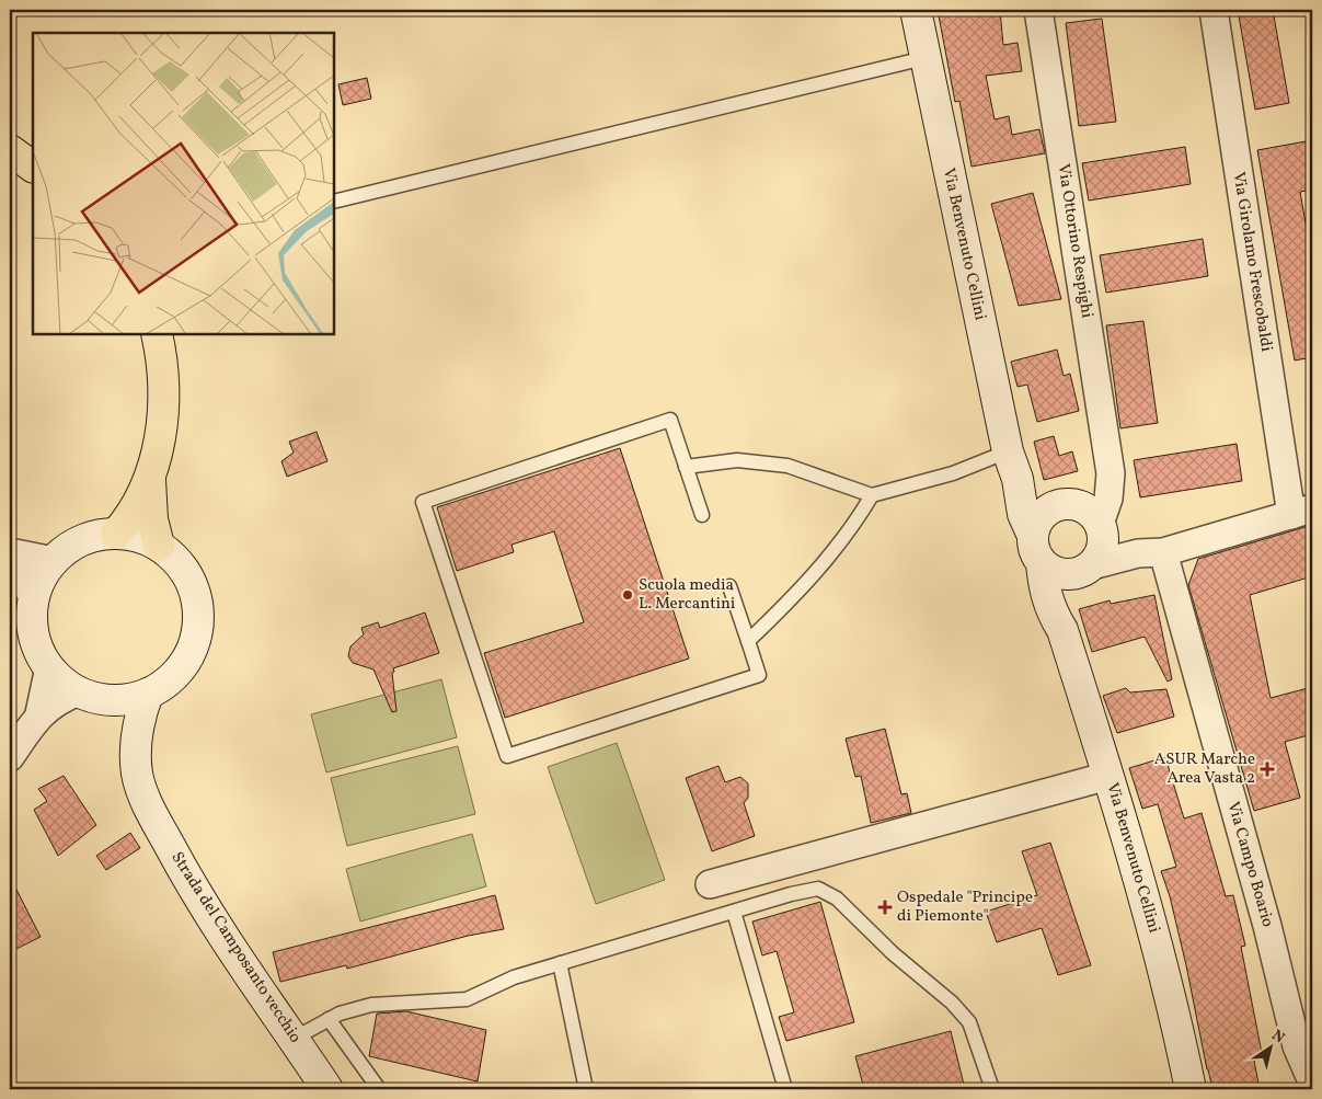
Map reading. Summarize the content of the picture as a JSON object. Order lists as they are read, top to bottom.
{
  "streets": {
    "street": [
      "Via Ottorino Respighi",
      "Via Benvenuto Cellini",
      "Via Girolamo Frescobaldi",
      "Via Campo Boario",
      "Strada del Camposanto vecchio"
    ]
  },
  "crossings": [
    ["Via Ottorino Respighi", "Via Benvenuto Cellini"]
  ],
  "places": {
    "other": ["Scuola media L. Mercantini"],
    "health": ["ASUR Marche Area Vasta 2", "Ospedale \"Principe di Piemonte\""]
  },
  "north": "top right"
}
